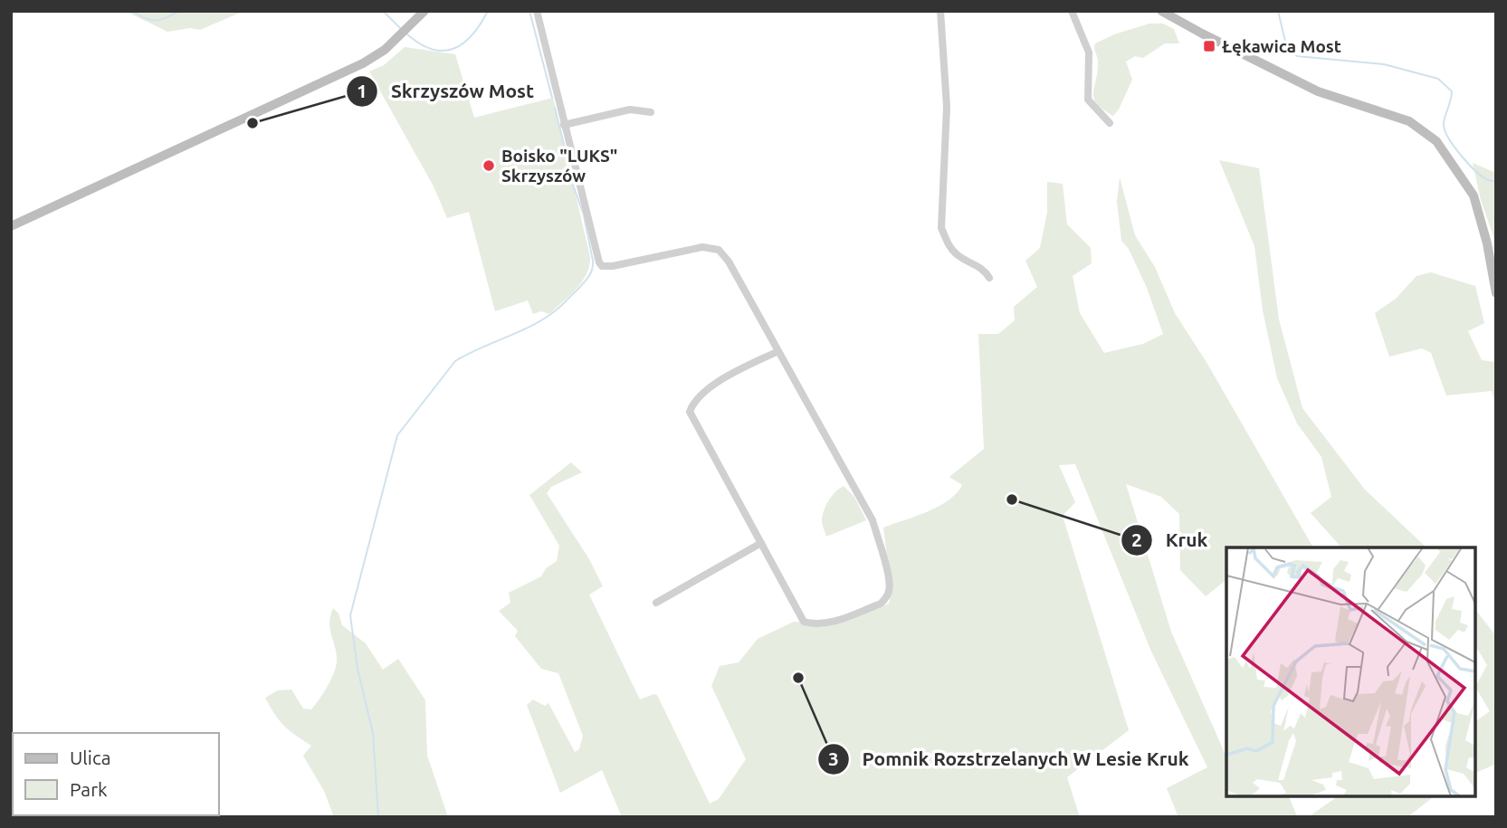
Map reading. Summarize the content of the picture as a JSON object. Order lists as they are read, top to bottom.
{
  "places": {
    "transit": ["Łękawica Most"],
    "other": [
      "Skrzyszów Most",
      "Boisko \"LUKS\" Skrzyszów",
      "Kruk",
      "Pomnik Rozstrzelanych W Lesie Kruk"
    ]
  },
  "legend": ["Ulica", "Park"]
}
